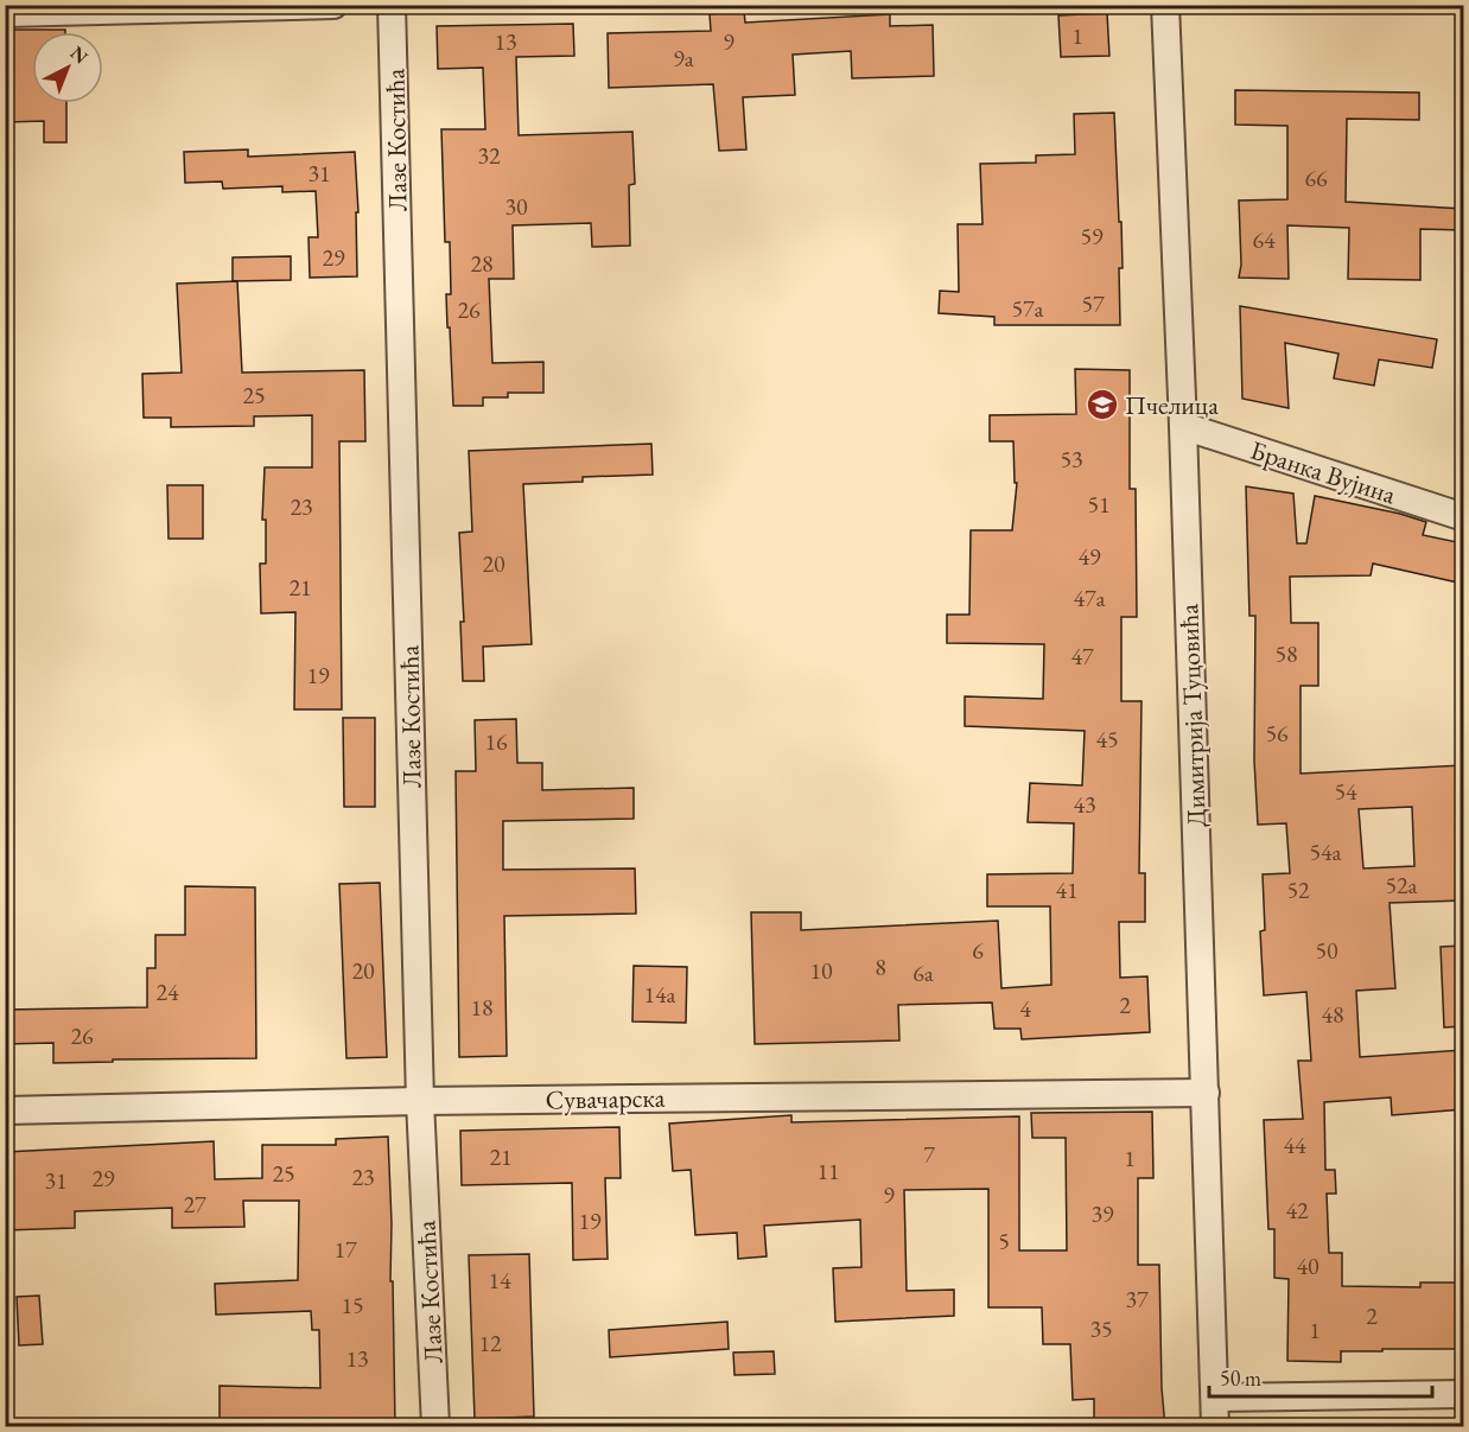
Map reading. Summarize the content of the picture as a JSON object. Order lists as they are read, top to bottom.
{
  "streets": {
    "street": [
      "Лазе Костића",
      "Бранка Вујина",
      "Димитрија Туцовића",
      "Сувачарска"
    ]
  },
  "crossings": [
    ["Лазе Костића", "Сувачарска"],
    ["Бранка Вујина", "Димитрија Туцовића"],
    ["Димитрија Туцовића", "Сувачарска"]
  ],
  "places": {
    "school or university": ["Пчелица"]
  },
  "house_numbers": [
    "1",
    "13",
    "9",
    "9a",
    "32",
    "31",
    "66",
    "30",
    "59",
    "64",
    "29",
    "28",
    "57",
    "57a",
    "26",
    "25",
    "53",
    "51",
    "23",
    "49",
    "20",
    "21",
    "47a",
    "58",
    "47",
    "19",
    "56",
    "45",
    "16",
    "54",
    "43",
    "54a",
    "52a",
    "41",
    "52",
    "6",
    "50",
    "8",
    "20",
    "10",
    "6a",
    "24",
    "14a",
    "2",
    "18",
    "4",
    "48",
    "26",
    "44",
    "7",
    "21",
    "1",
    "11",
    "25",
    "23",
    "29",
    "31",
    "9",
    "27",
    "42",
    "39",
    "19",
    "5",
    "17",
    "40",
    "14",
    "37",
    "15",
    "2",
    "35",
    "1",
    "12",
    "13"
  ],
  "scale_bar": "50 m",
  "north": "top right"
}
